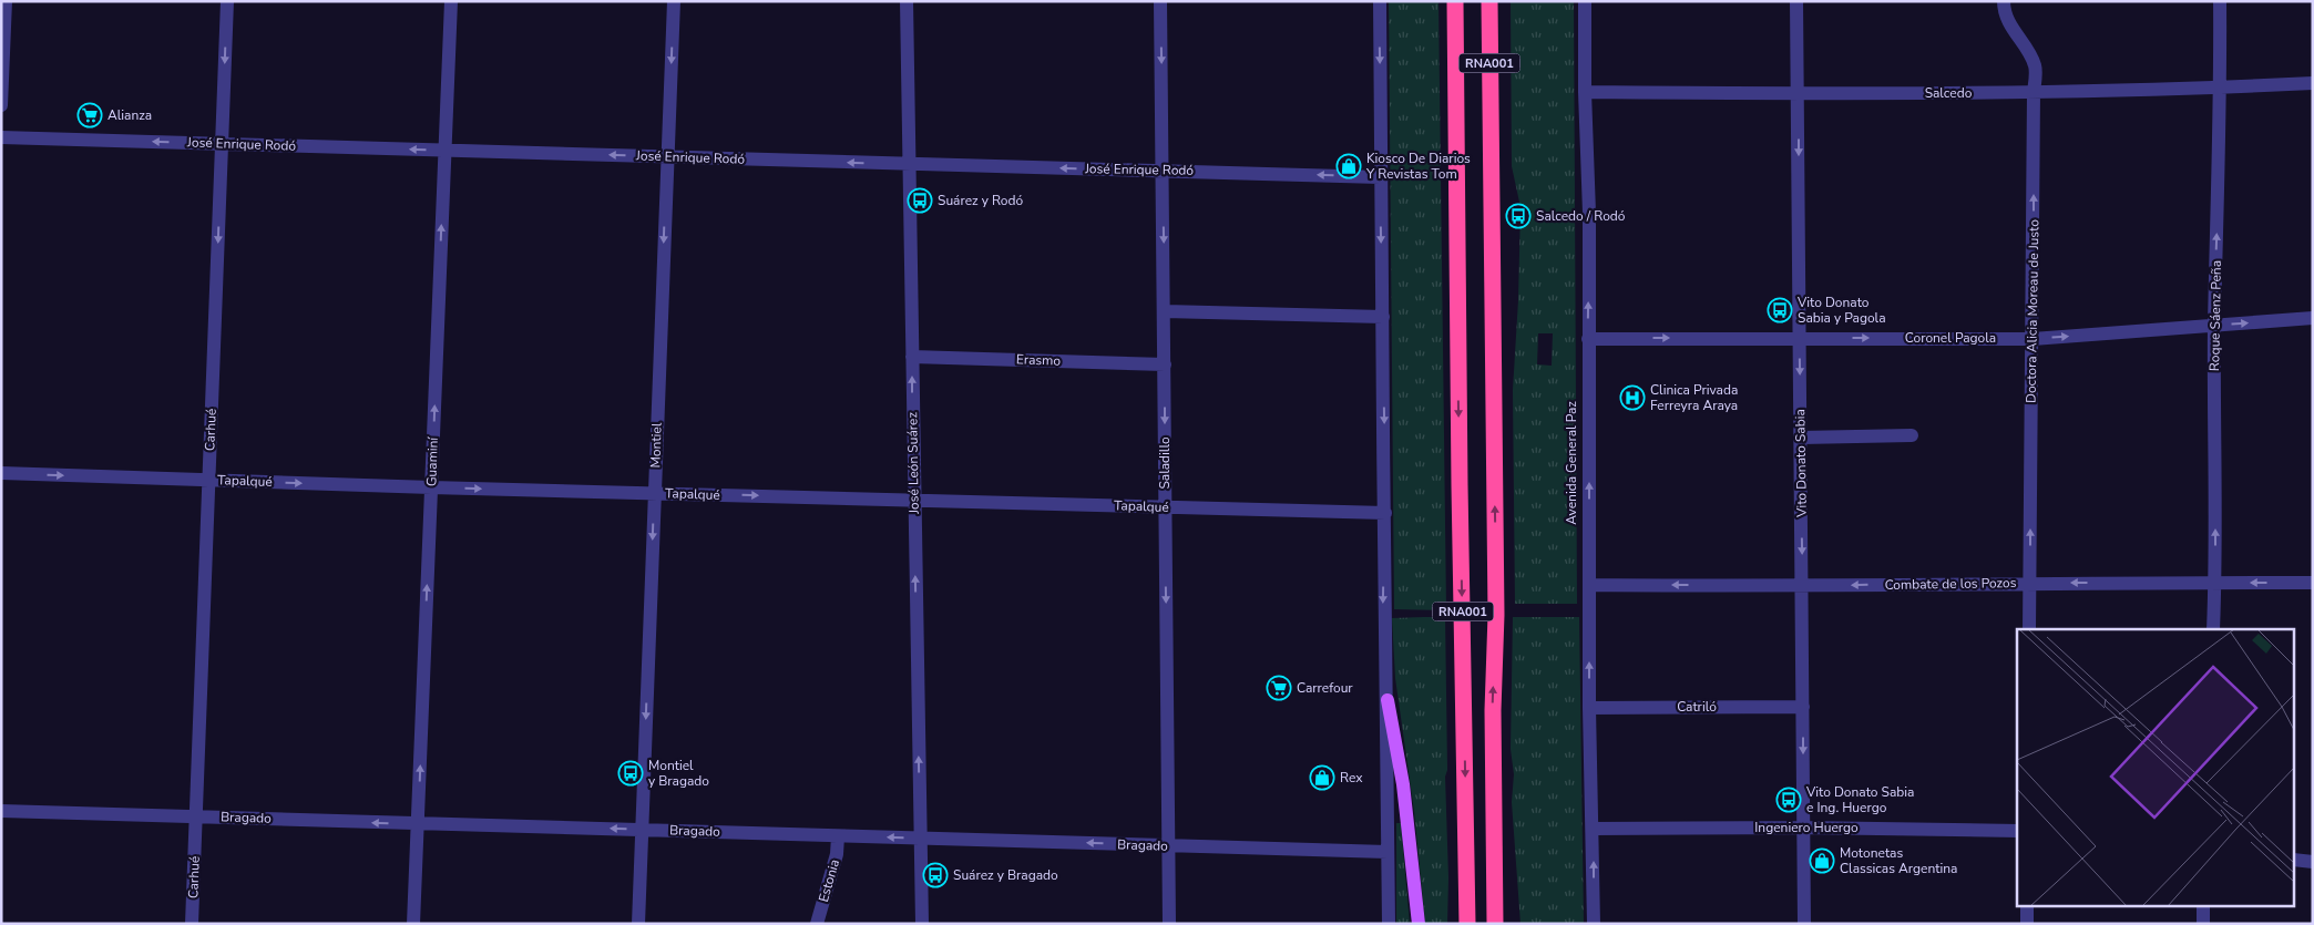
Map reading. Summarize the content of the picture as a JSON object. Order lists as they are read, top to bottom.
{
  "streets": {
    "highway": ["RNA001"],
    "street": [
      "Salcedo",
      "José Enrique Rodó",
      "Doctora Alicia Moreau de Justo",
      "Roque Sáenz Peña",
      "Coronel Pagola",
      "Erasmo",
      "Carhué",
      "Montiel",
      "Guaminí",
      "José León Suárez",
      "Saladillo",
      "Avenida General Paz",
      "Vito Donato Sabia",
      "Tapalqué",
      "Combate de los Pozos",
      "Catriló",
      "Bragado",
      "Ingeniero Huergo",
      "Estonia"
    ]
  },
  "crossings": [
    ["Salcedo", "Doctora Alicia Moreau de Justo"],
    ["Salcedo", "Roque Sáenz Peña"],
    ["Salcedo", "Avenida General Paz"],
    ["Salcedo", "Vito Donato Sabia"],
    ["José Enrique Rodó", "Carhué"],
    ["José Enrique Rodó", "Montiel"],
    ["José Enrique Rodó", "Guaminí"],
    ["José Enrique Rodó", "José León Suárez"],
    ["José Enrique Rodó", "Saladillo"],
    ["Doctora Alicia Moreau de Justo", "Coronel Pagola"],
    ["Doctora Alicia Moreau de Justo", "Combate de los Pozos"],
    ["Roque Sáenz Peña", "Coronel Pagola"],
    ["Roque Sáenz Peña", "Combate de los Pozos"],
    ["Coronel Pagola", "Avenida General Paz"],
    ["Coronel Pagola", "Vito Donato Sabia"],
    ["Erasmo", "José León Suárez"],
    ["Erasmo", "Saladillo"],
    ["Carhué", "Tapalqué"],
    ["Carhué", "Bragado"],
    ["Montiel", "Tapalqué"],
    ["Montiel", "Bragado"],
    ["Guaminí", "Tapalqué"],
    ["Guaminí", "Bragado"],
    ["José León Suárez", "Tapalqué"],
    ["José León Suárez", "Bragado"],
    ["Saladillo", "Tapalqué"],
    ["Saladillo", "Bragado"],
    ["Avenida General Paz", "Combate de los Pozos"],
    ["Avenida General Paz", "Catriló"],
    ["Avenida General Paz", "Ingeniero Huergo"],
    ["Vito Donato Sabia", "Combate de los Pozos"],
    ["Vito Donato Sabia", "Catriló"],
    ["Vito Donato Sabia", "Ingeniero Huergo"],
    ["Bragado", "Estonia"]
  ],
  "one_way": [
    "José Enrique Rodó",
    "Doctora Alicia Moreau de Justo",
    "Roque Sáenz Peña",
    "Coronel Pagola",
    "Carhué",
    "Montiel",
    "Guaminí",
    "José León Suárez",
    "Saladillo",
    "Avenida General Paz",
    "Vito Donato Sabia",
    "Tapalqué",
    "Combate de los Pozos",
    "Bragado"
  ],
  "places": {
    "supermarket": ["Alianza", "Carrefour"],
    "shop": ["Kiosco De Diarios Y Revistas Tom", "Rex", "Motonetas Classicas Argentina"],
    "bus stop": [
      "Suárez y Rodó",
      "Salcedo / Rodó",
      "Vito Donato Sabia y Pagola",
      "Montiel y Bragado",
      "Vito Donato Sabia e Ing. Huergo",
      "Suárez y Bragado"
    ],
    "hospital": ["Clinica Privada Ferreyra Araya"]
  }
}
